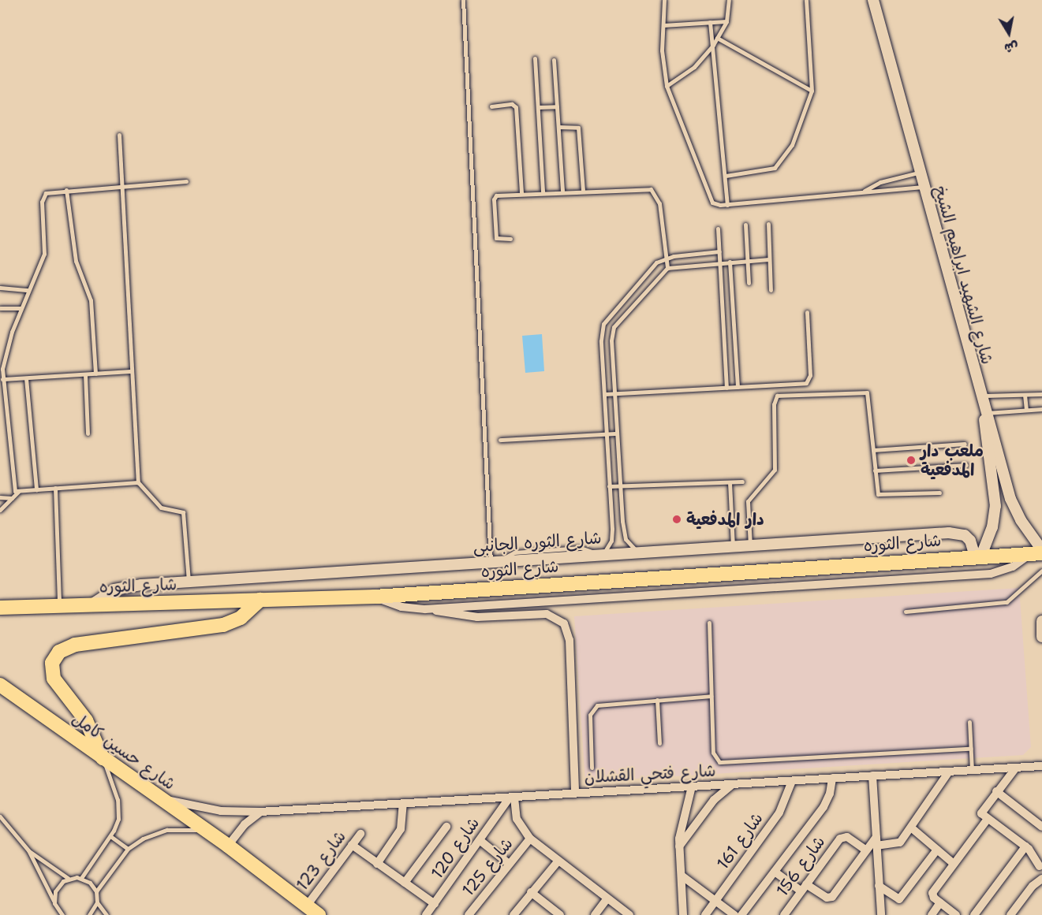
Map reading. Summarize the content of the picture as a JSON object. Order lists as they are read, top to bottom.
{
  "streets": {
    "highway": ["شارع الثوره", "شارع حسين كامل"],
    "street": [
      "شارع الشهيد ابراهيم الشيخ",
      "شارع الثوره الجانبى",
      "شارع فتحي القشلان",
      "شارع 161",
      "شارع 120",
      "شارع 123",
      "شارع 156",
      "شارع 125"
    ]
  },
  "crossings": [
    ["شارع الشهيد ابراهيم الشيخ", "شارع الثوره"],
    ["شارع الثوره الجانبى", "شارع الثوره"],
    ["شارع حسين كامل", "شارع فتحي القشلان"],
    ["شارع حسين كامل", "شارع 123"],
    ["شارع فتحي القشلان", "شارع 161"],
    ["شارع فتحي القشلان", "شارع 120"]
  ],
  "places": ["ملعب دار المدفعية", "دار المدفعية"],
  "north": "bottom"
}
